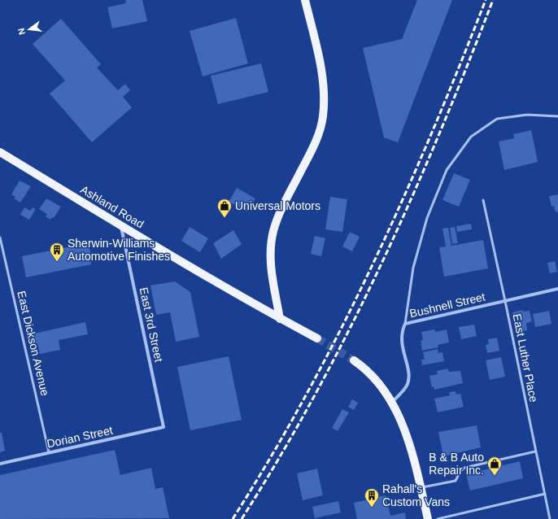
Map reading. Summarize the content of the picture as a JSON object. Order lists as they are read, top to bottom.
{
  "streets": {
    "main road": ["Ashland Road"],
    "street": ["Bushnell Street", "East 3rd Street", "Dorian Street"],
    "lane": ["East Dickson Avenue", "East Luther Place"]
  },
  "crossings": [
    ["Ashland Road", "East 3rd Street"],
    ["Bushnell Street", "East Luther Place"],
    ["East 3rd Street", "Dorian Street"],
    ["East Dickson Avenue", "Dorian Street"]
  ],
  "places": {
    "shop": ["Universal Motors", "B & B Auto Repair Inc."],
    "building": ["Sherwin-Williams Automotive Finishes", "Rahall's Custom Vans"]
  },
  "north": "left"
}
